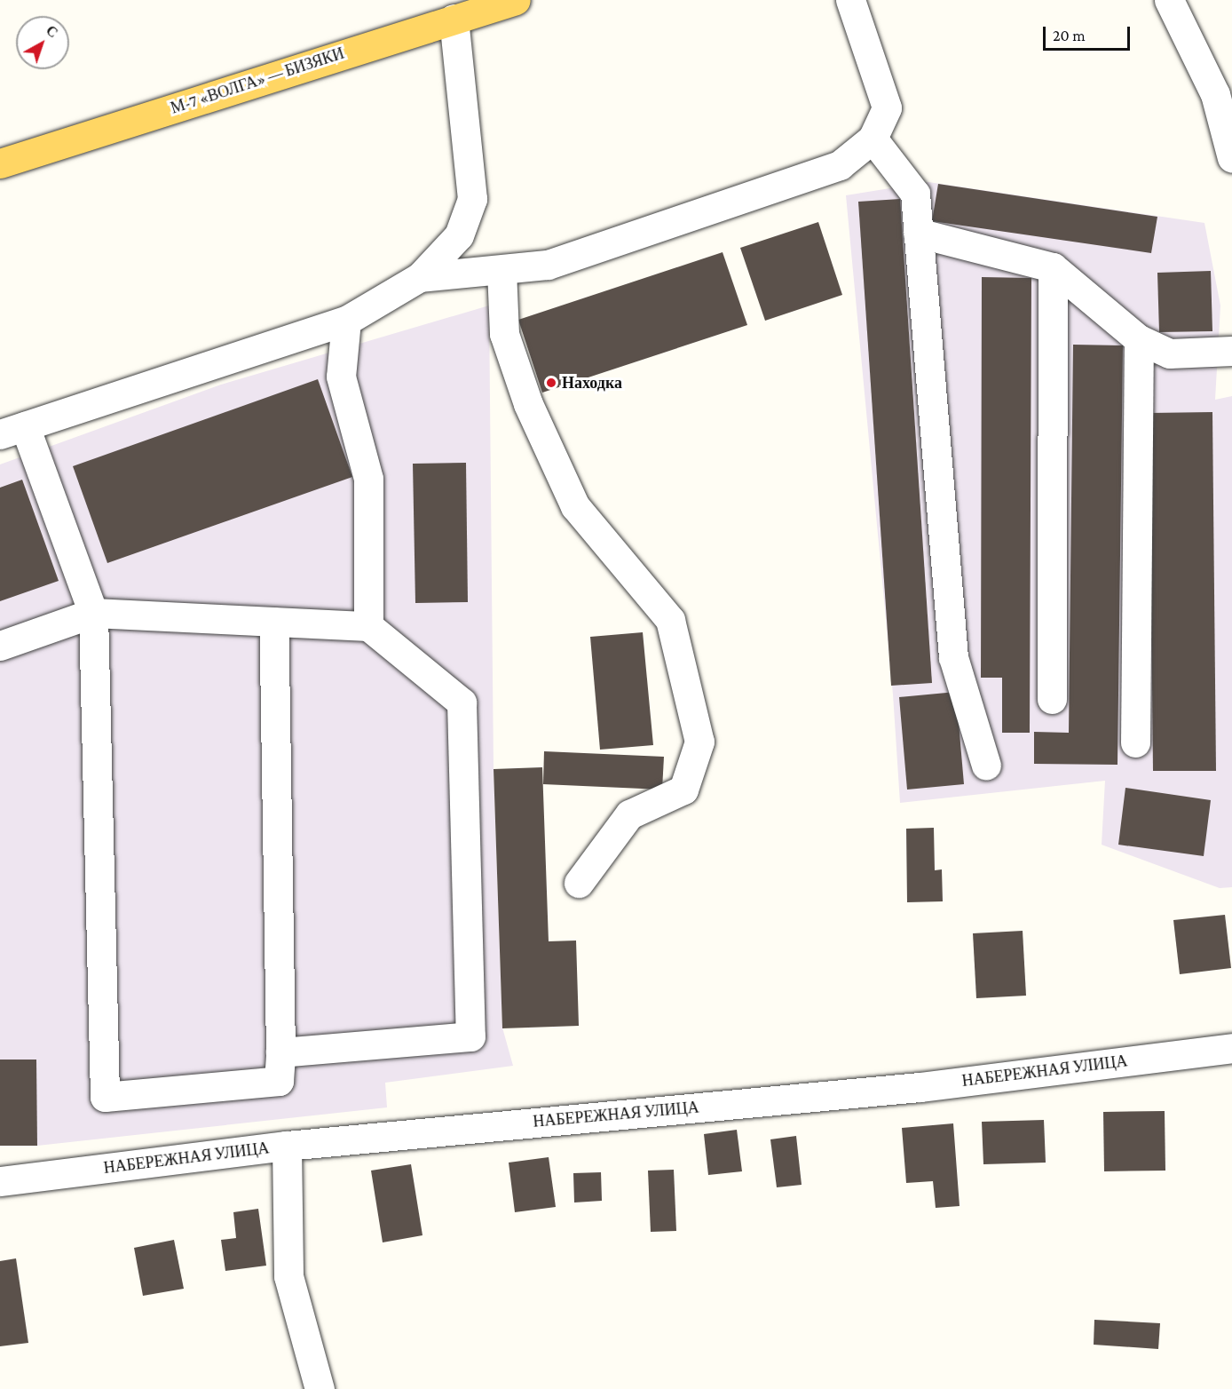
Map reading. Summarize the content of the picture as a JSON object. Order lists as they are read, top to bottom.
{
  "streets": {
    "main road": ["М-7 «ВОЛГА» — БИЗЯКИ"],
    "street": ["НАБЕРЕЖНАЯ УЛИЦА"]
  },
  "places": ["Находка"],
  "scale_bar": "20 m",
  "north": "top right"
}
